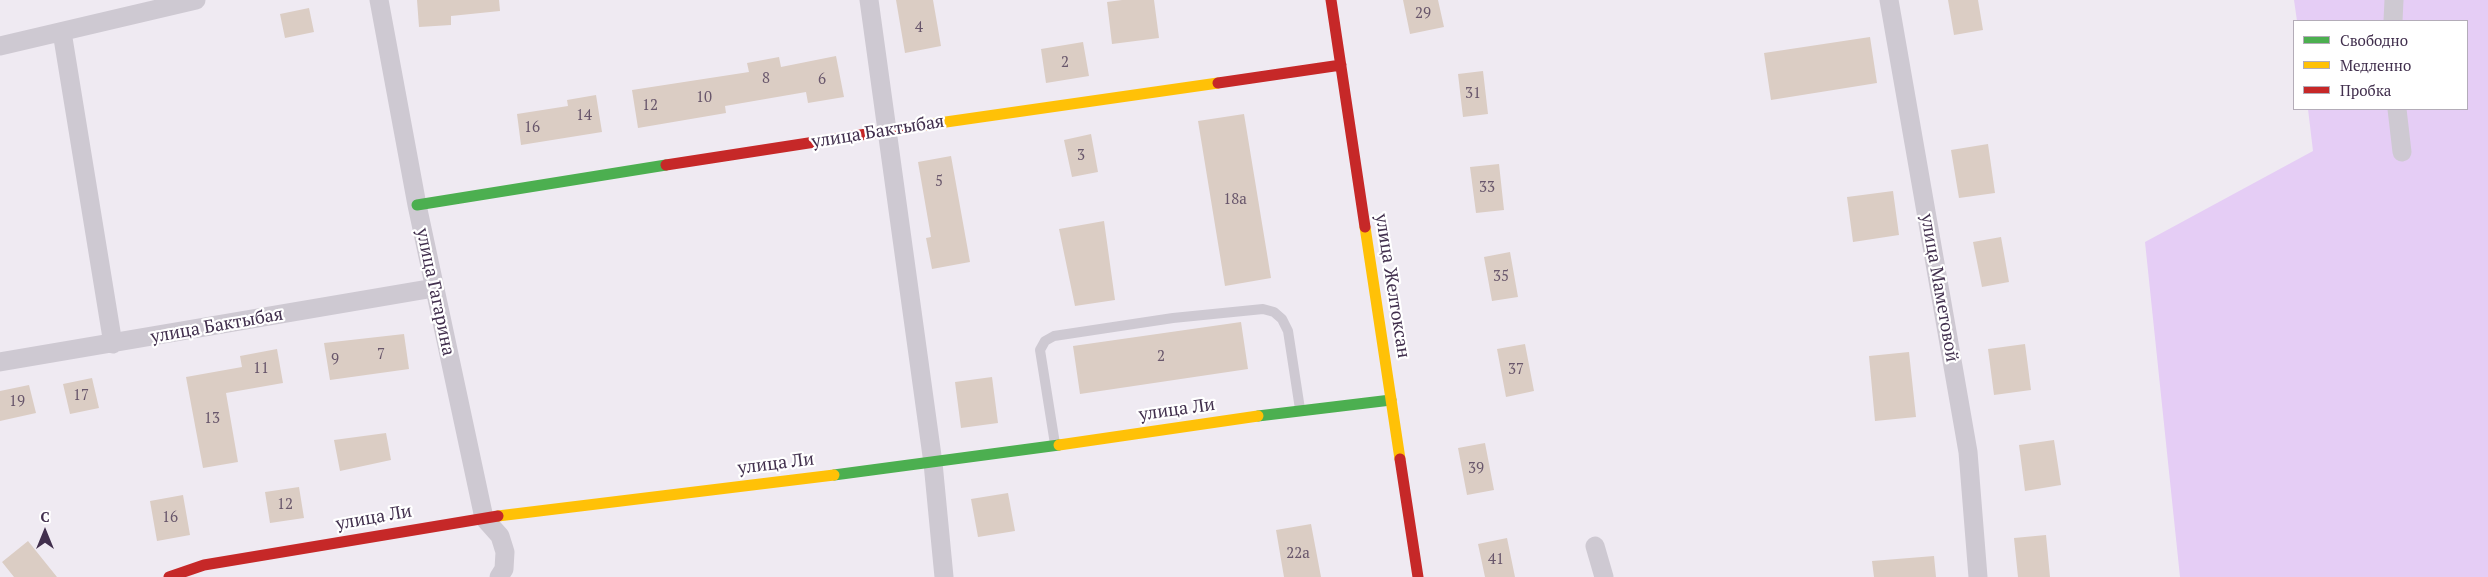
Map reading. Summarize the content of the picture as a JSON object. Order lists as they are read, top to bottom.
{
  "streets": {
    "street": [
      "улица Бактыбая",
      "улица Желтоксан",
      "улица Маметовой",
      "улица Гагарина",
      "улица Ли"
    ]
  },
  "crossings": [
    ["улица Бактыбая", "улица Желтоксан"],
    ["улица Бактыбая", "улица Гагарина"],
    ["улица Желтоксан", "улица Ли"],
    ["улица Гагарина", "улица Ли"]
  ],
  "house_numbers": [
    "29",
    "4",
    "2",
    "8",
    "6",
    "31",
    "10",
    "12",
    "14",
    "16",
    "3",
    "5",
    "33",
    "18а",
    "35",
    "7",
    "2",
    "9",
    "11",
    "37",
    "17",
    "19",
    "13",
    "39",
    "12",
    "16",
    "22а",
    "41"
  ],
  "legend": ["Свободно", "Медленно", "Пробка"],
  "north": "top"
}
